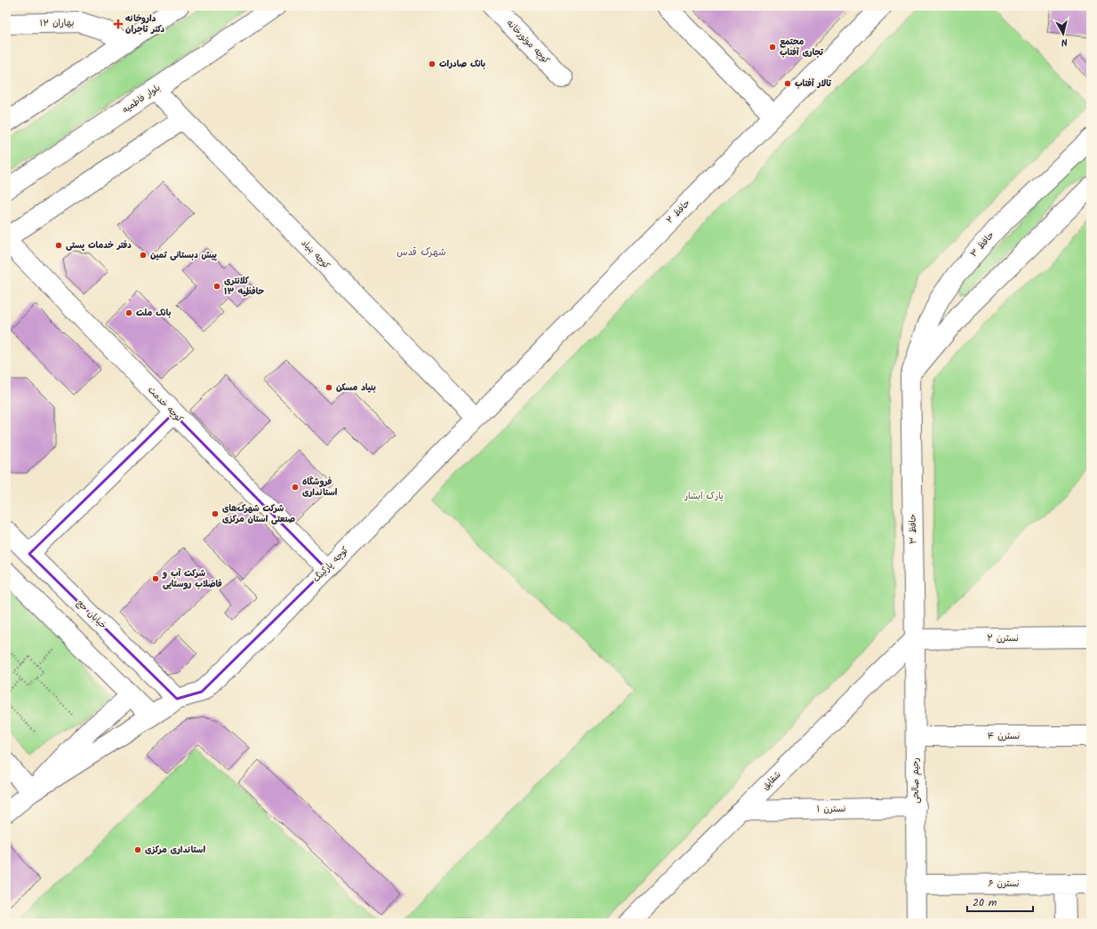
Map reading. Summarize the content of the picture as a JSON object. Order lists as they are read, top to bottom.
{
  "streets": {
    "street": [
      "بهاران ۱۲",
      "کوچه موتورخانه",
      "بلوار فاطمیه",
      "حافظ ۲",
      "حافظ ۳",
      "کوچه بنیاد",
      "کوچه خدمت",
      "کوچه پارکینگ",
      "خیابان حج",
      "نسترن ۲",
      "نسترن ۴",
      "شقایق",
      "رحیم صالحی",
      "نسترن ۱",
      "نسترن ۶"
    ]
  },
  "crossings": [
    ["بلوار فاطمیه", "کوچه بنیاد"],
    ["حافظ ۲", "کوچه بنیاد"],
    ["حافظ ۲", "کوچه پارکینگ"],
    ["حافظ ۳", "نسترن ۲"],
    ["حافظ ۳", "شقایق"],
    ["حافظ ۳", "رحیم صالحی"],
    ["کوچه بنیاد", "کوچه پارکینگ"],
    ["کوچه خدمت", "کوچه پارکینگ"],
    ["کوچه پارکینگ", "خیابان حج"],
    ["نسترن ۲", "شقایق"],
    ["نسترن ۲", "رحیم صالحی"],
    ["نسترن ۴", "رحیم صالحی"],
    ["شقایق", "رحیم صالحی"],
    ["رحیم صالحی", "نسترن ۱"],
    ["رحیم صالحی", "نسترن ۶"]
  ],
  "districts": ["شهرک قدس"],
  "parks": ["پارک آبشار"],
  "places": {
    "health": ["داروخانه دکتر تاجران"],
    "other": [
      "مجتمع تجاری آفتاب",
      "بانک صادرات",
      "تالار آفتاب",
      "دفتر خدمات پستی",
      "پیش دبستانی ثمین",
      "کلانتری ۱۳ حافظیه",
      "بانک ملت",
      "بنیاد مسکن",
      "فروشگاه استانداری",
      "شرکت شهرک‌های صنعتی استان مرکزی",
      "شرکت آب و فاضلاب روستایی",
      "استانداری مرکزی"
    ]
  },
  "scale_bar": "20 m",
  "north": "bottom"
}
